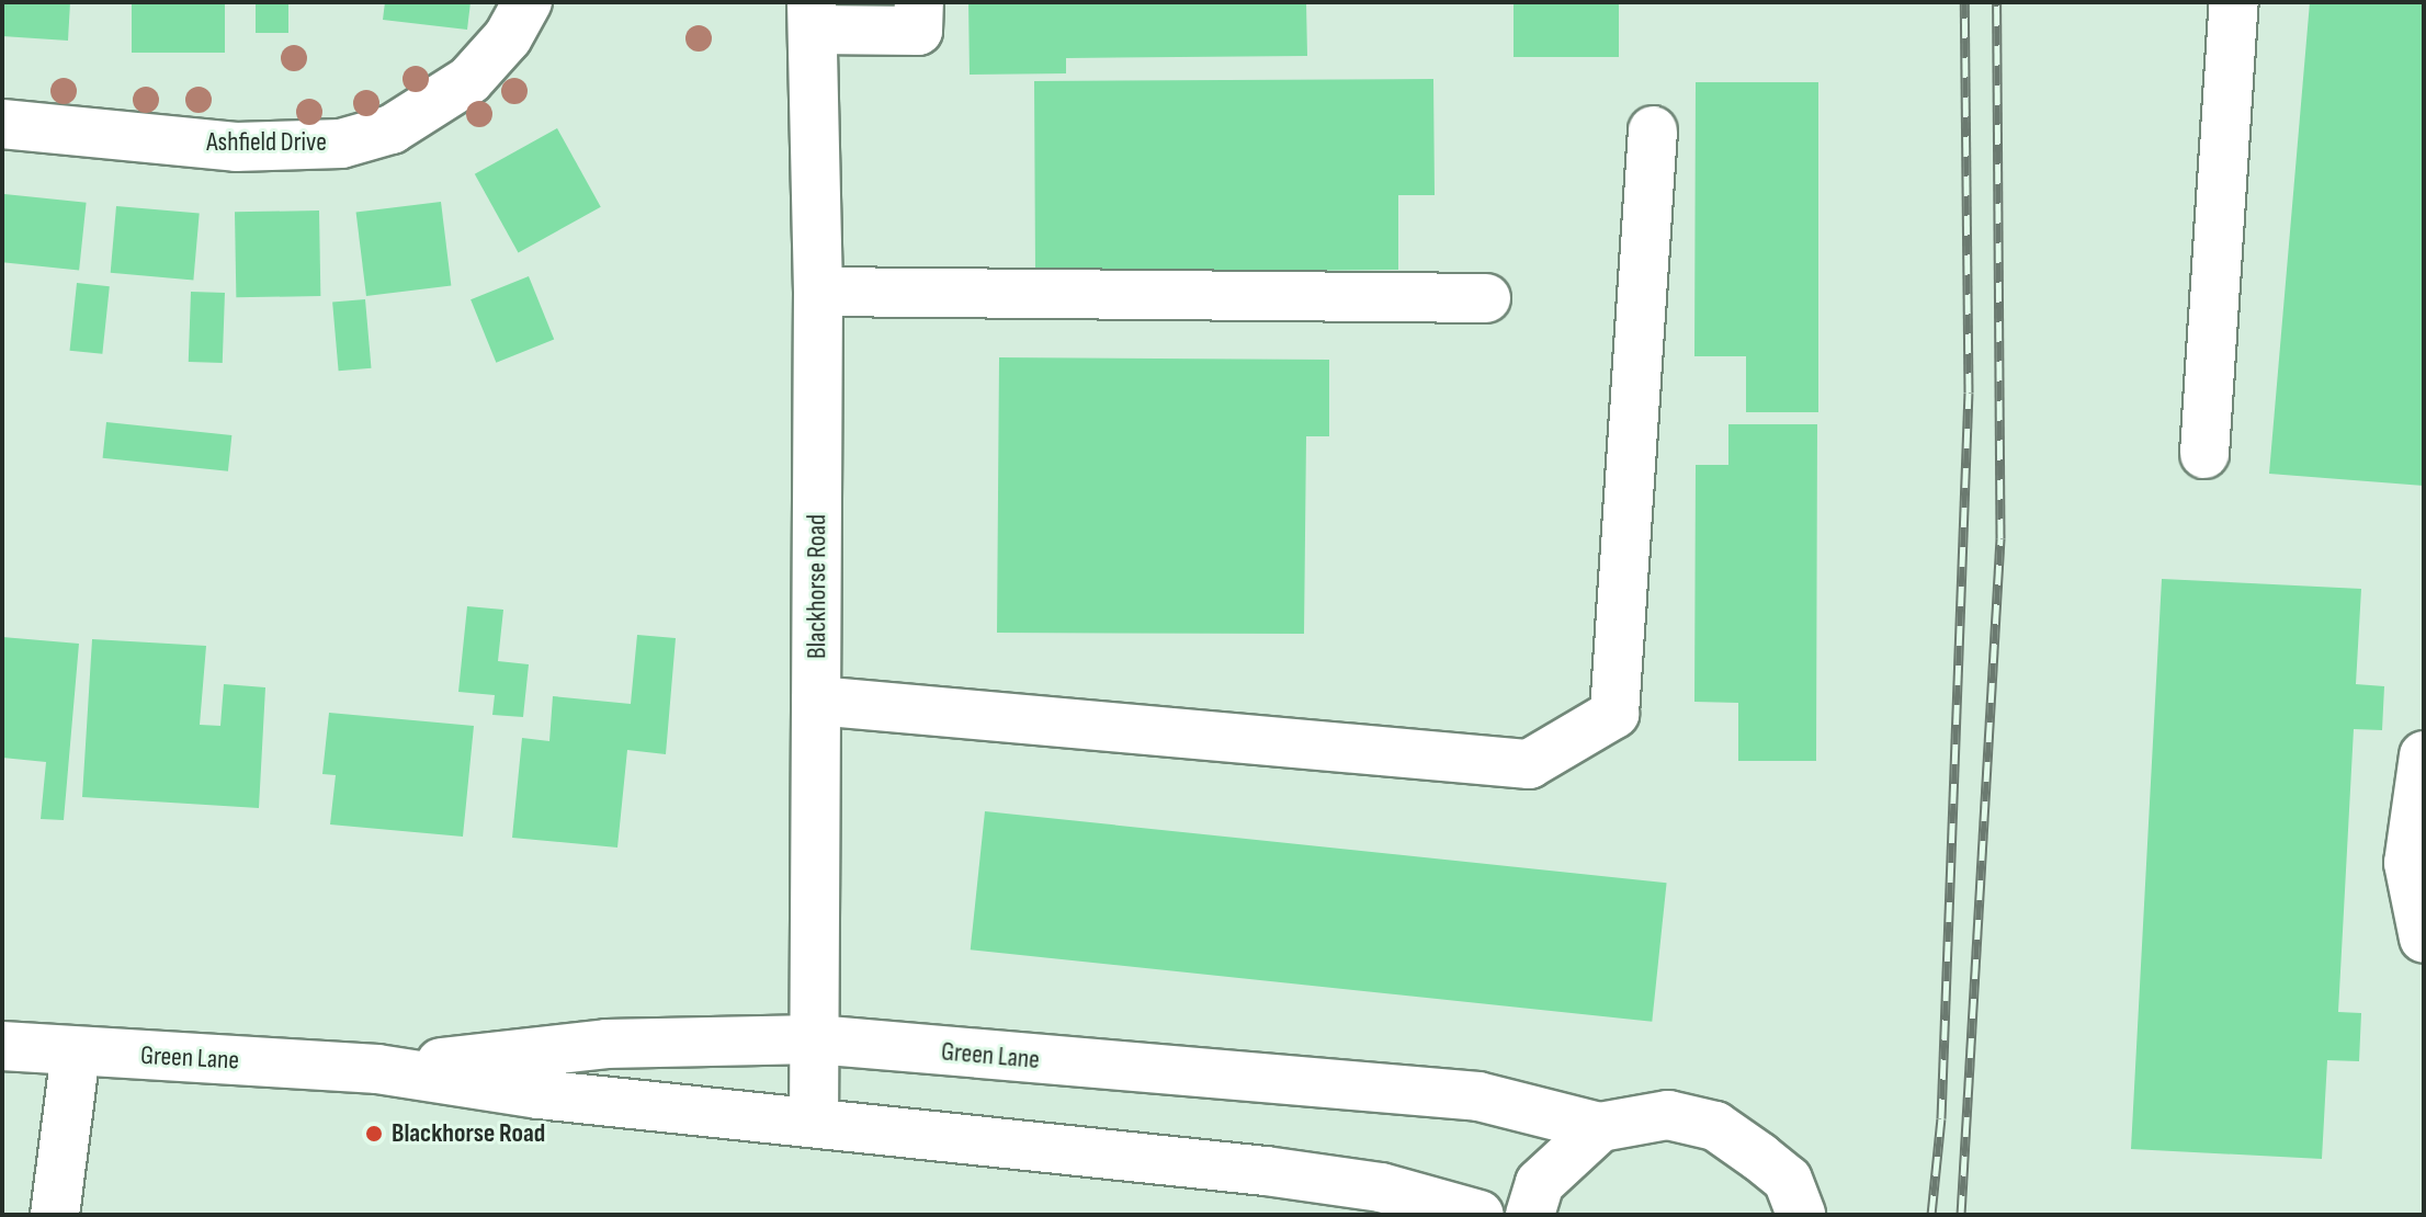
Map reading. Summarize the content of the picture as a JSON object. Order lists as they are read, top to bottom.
{
  "streets": {
    "street": ["Ashfield Drive", "Blackhorse Road", "Green Lane"]
  },
  "crossings": [
    ["Blackhorse Road", "Green Lane"]
  ],
  "places": ["Blackhorse Road"]
}
